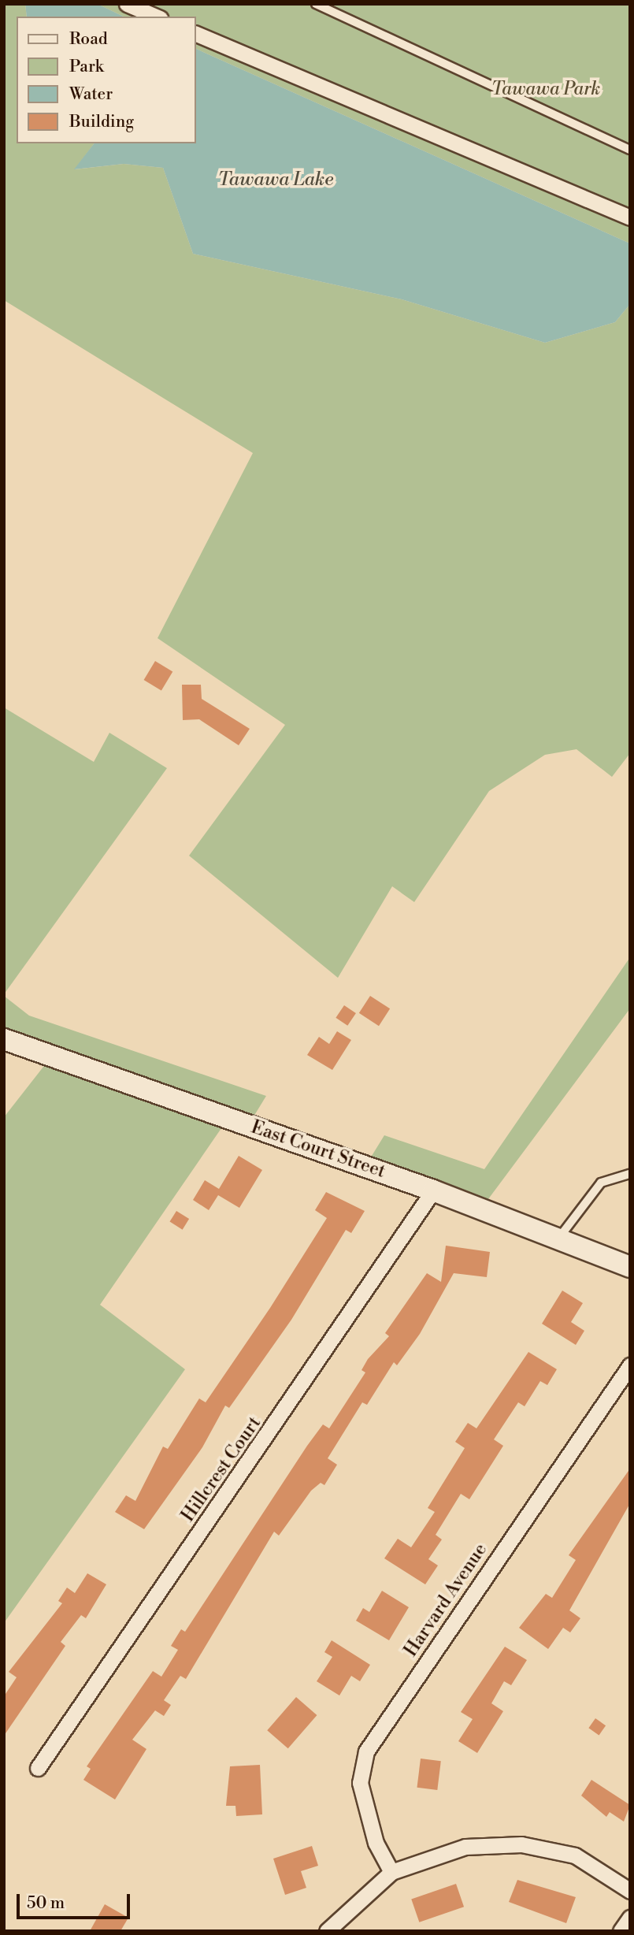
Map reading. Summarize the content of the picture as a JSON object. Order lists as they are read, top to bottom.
{
  "streets": {
    "main road": ["East Court Street"],
    "street": ["Hillcrest Court", "Harvard Avenue"]
  },
  "crossings": [
    ["East Court Street", "Hillcrest Court"]
  ],
  "water": ["Tawawa Lake"],
  "parks": ["Tawawa Park"],
  "legend": [
    "Road",
    "Park",
    "Water",
    "Building"
  ],
  "scale_bar": "50 m"
}
